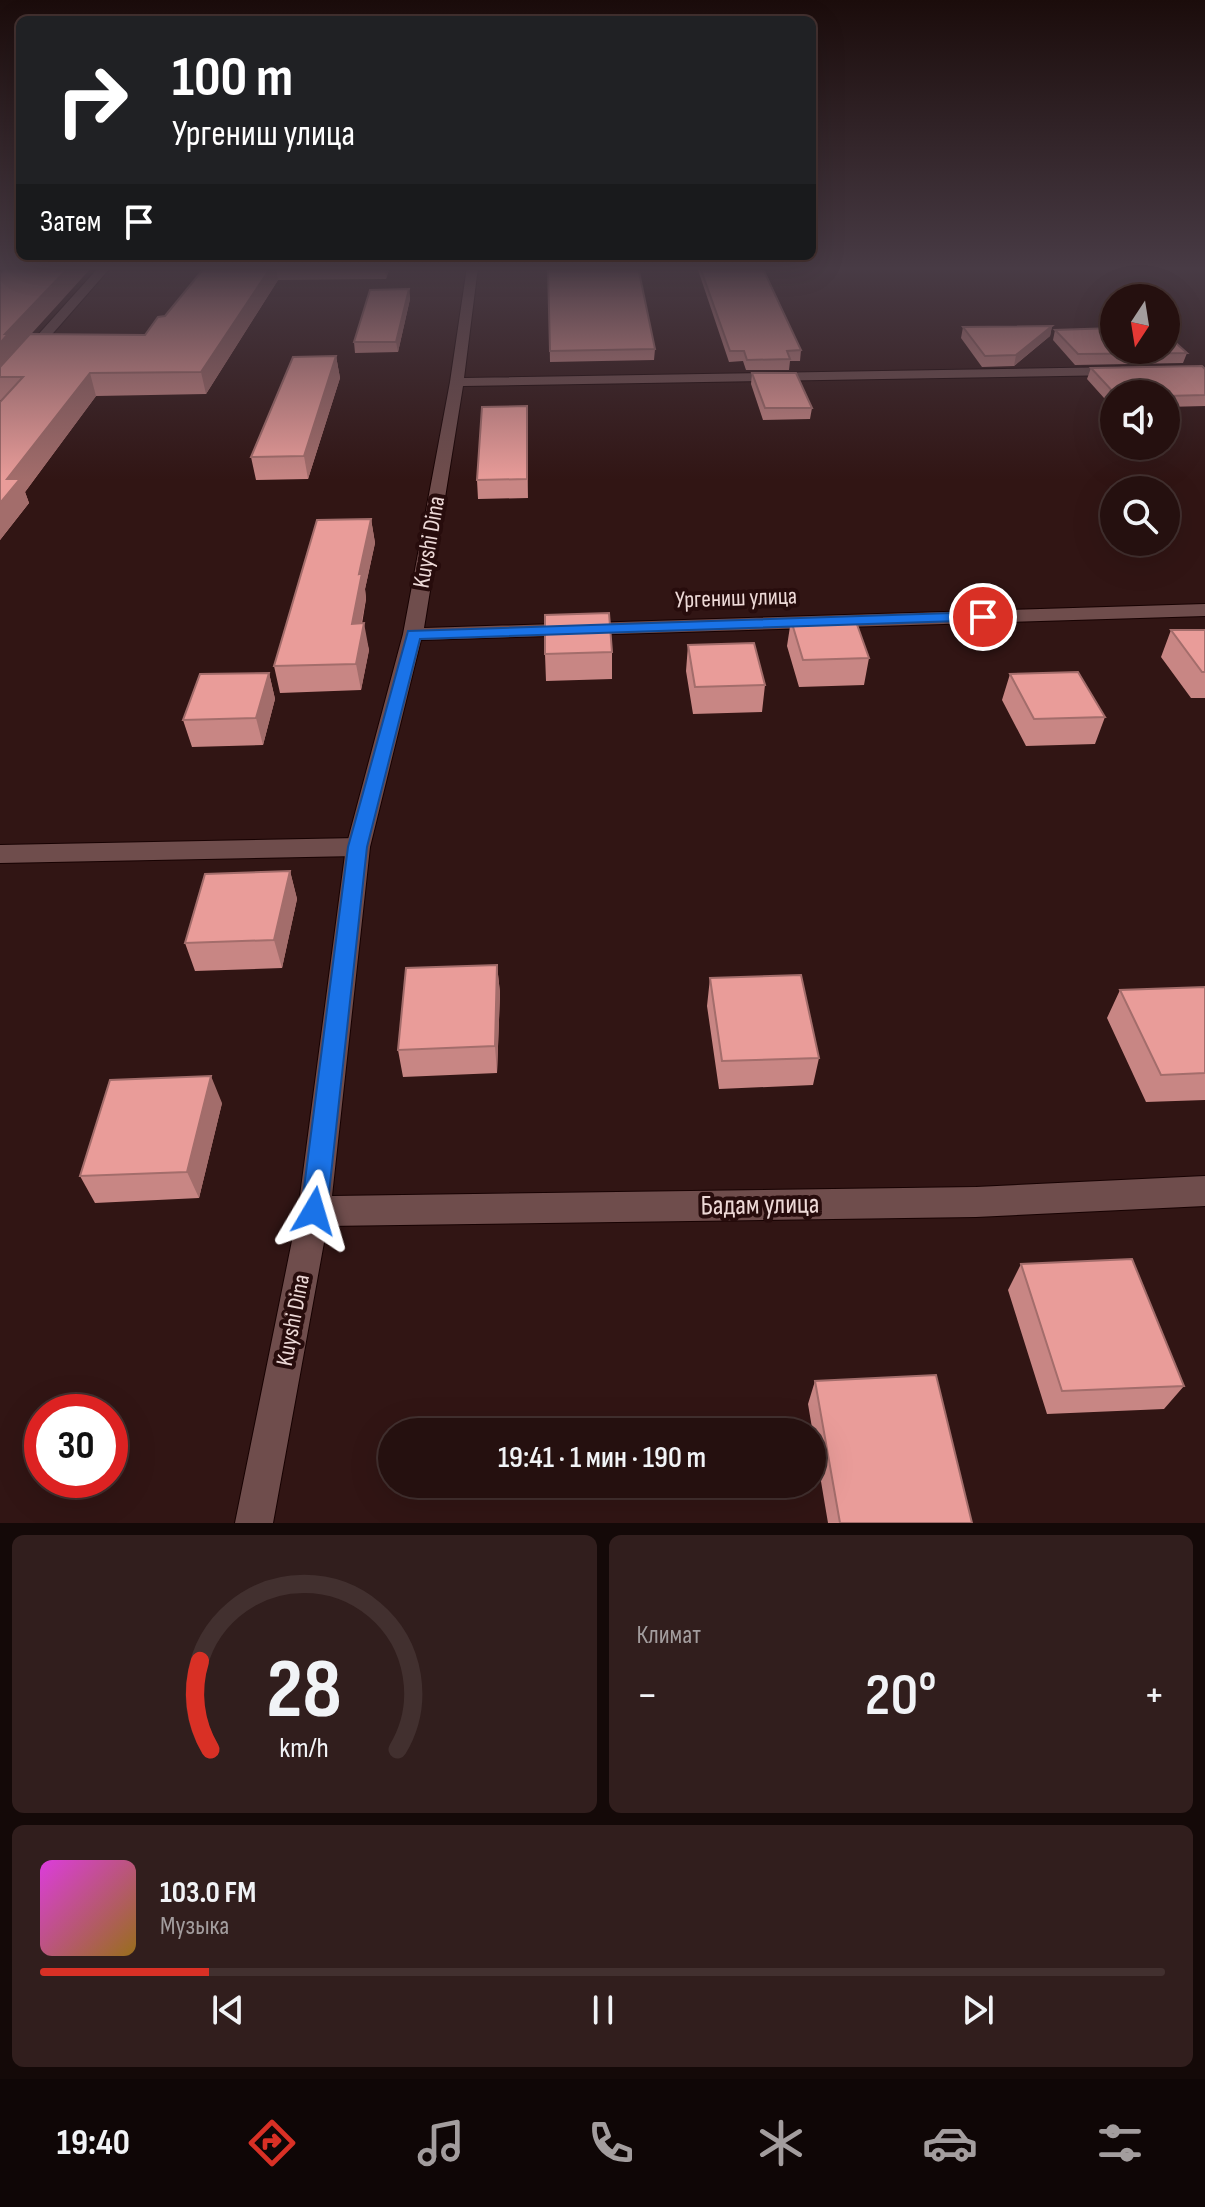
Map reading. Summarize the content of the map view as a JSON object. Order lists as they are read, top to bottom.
{
  "streets": {
    "street": ["Kuyshi Dina", "Ургениш улица", "Бадам улица"]
  },
  "crossings": [
    ["Kuyshi Dina", "Ургениш улица"],
    ["Kuyshi Dina", "Бадам улица"]
  ],
  "north": "bottom",
  "page": {
    "turn": ["100 m", "Ургениш улица"],
    "then": "Затем",
    "limit": "30",
    "trip": "19:41 · 1 мин · 190 m",
    "tile": "Климат",
    "heat": ["−", "20°", "+"],
    "song": ["103.0 FM", "Музыка"],
    "tabs": "19:40",
    "gauge": ["28", "km/h"]
  }
}
